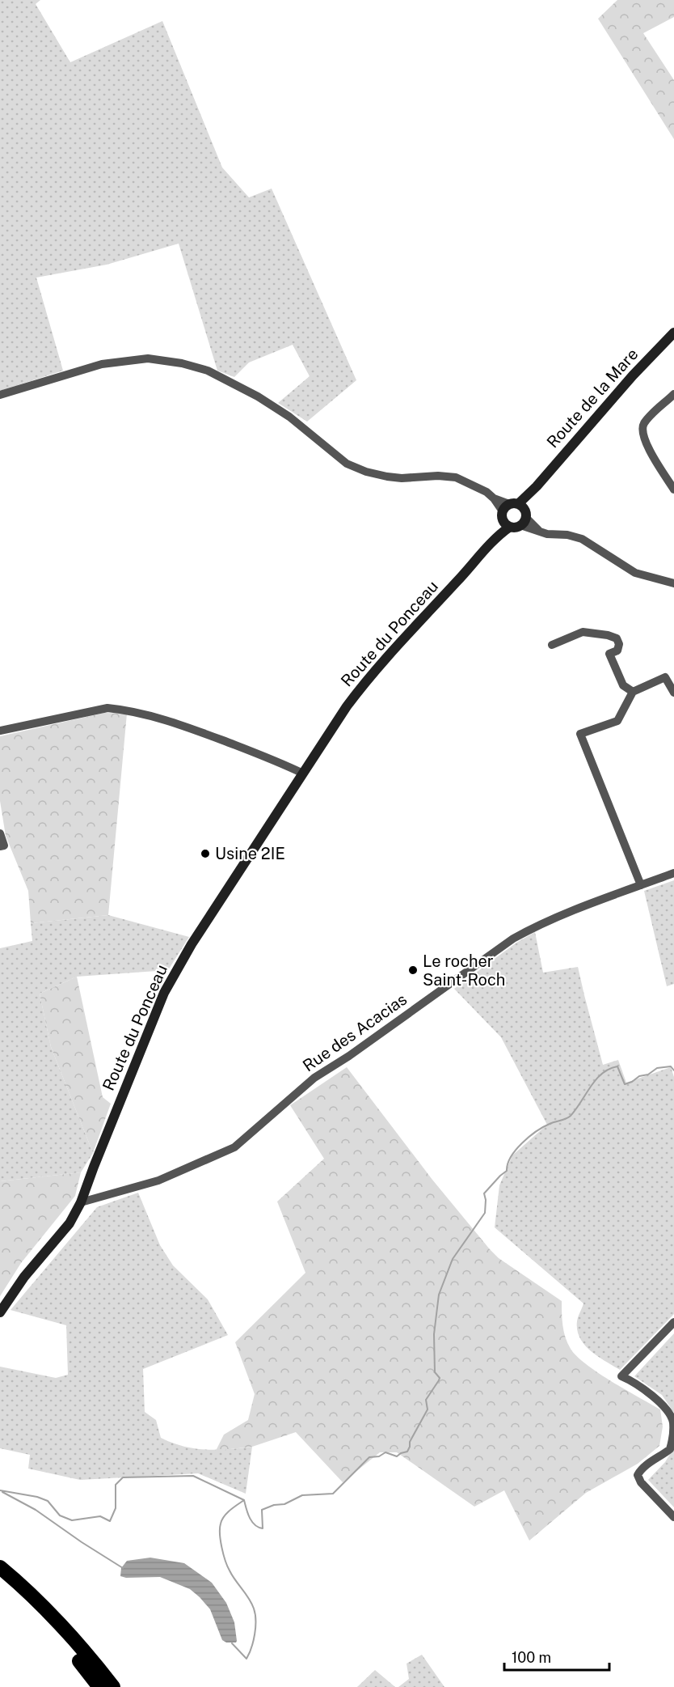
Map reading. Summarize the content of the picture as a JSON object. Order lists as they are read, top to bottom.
{
  "streets": {
    "street": ["Route de la Mare", "Route du Ponceau", "Rue des Acacias"]
  },
  "crossings": [
    ["Route de la Mare", "Route du Ponceau"],
    ["Route du Ponceau", "Rue des Acacias"]
  ],
  "places": ["Usine 2IE", "Le rocher Saint-Roch"],
  "scale_bar": "100 m"
}
